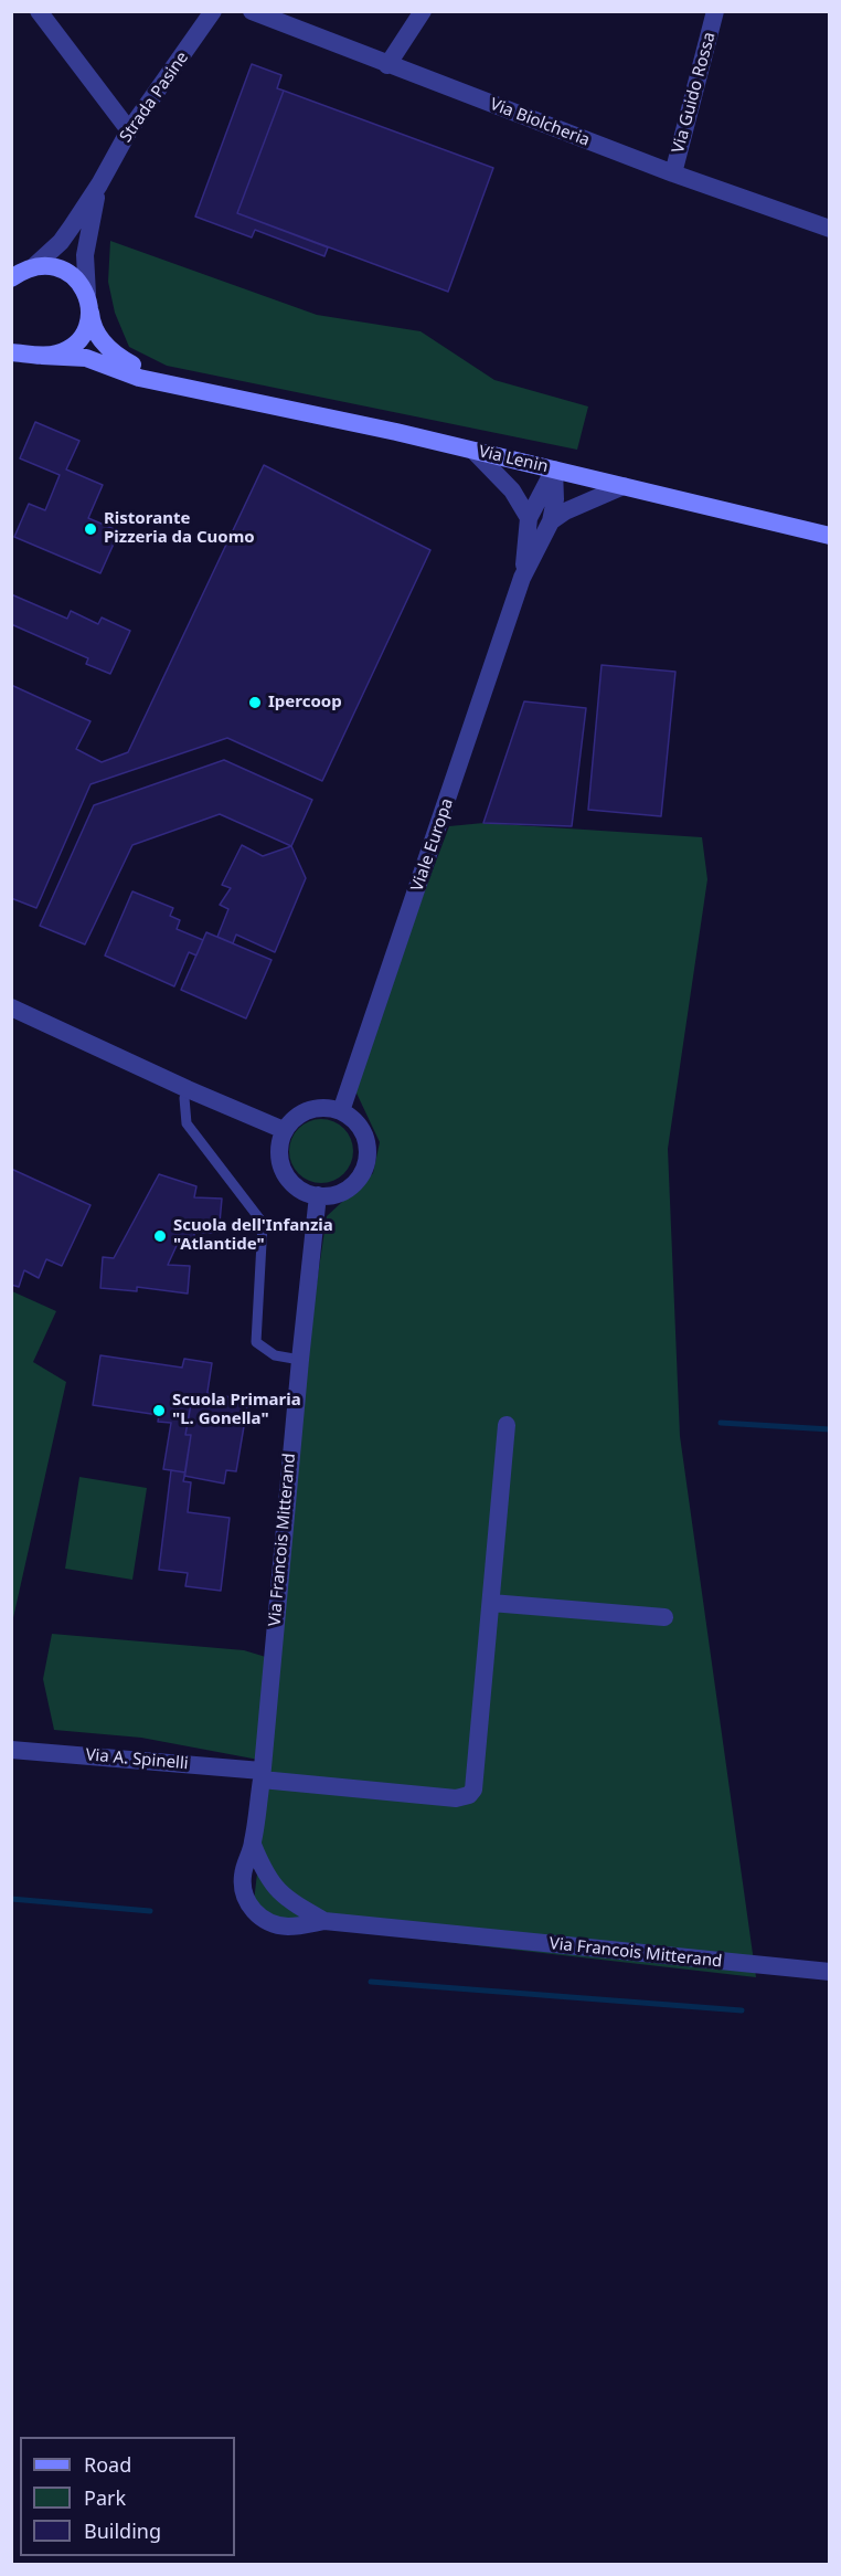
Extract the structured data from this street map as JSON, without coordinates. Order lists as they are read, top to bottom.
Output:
{
  "streets": {
    "main road": ["Via Lenin"],
    "street": [
      "Via Guido Rossa",
      "Strada Pasine",
      "Via Biolcheria",
      "Viale Europa",
      "Via Francois Mitterand",
      "Via A. Spinelli"
    ]
  },
  "crossings": [
    ["Via Guido Rossa", "Via Biolcheria"],
    ["Viale Europa", "Via Francois Mitterand"],
    ["Via Francois Mitterand", "Via A. Spinelli"]
  ],
  "places": [
    "Ristorante Pizzeria da Cuomo",
    "Ipercoop",
    "Scuola dell'Infanzia \"Atlantide\"",
    "Scuola Primaria \"L. Gonella\""
  ],
  "legend": ["Road", "Park", "Building"]
}
